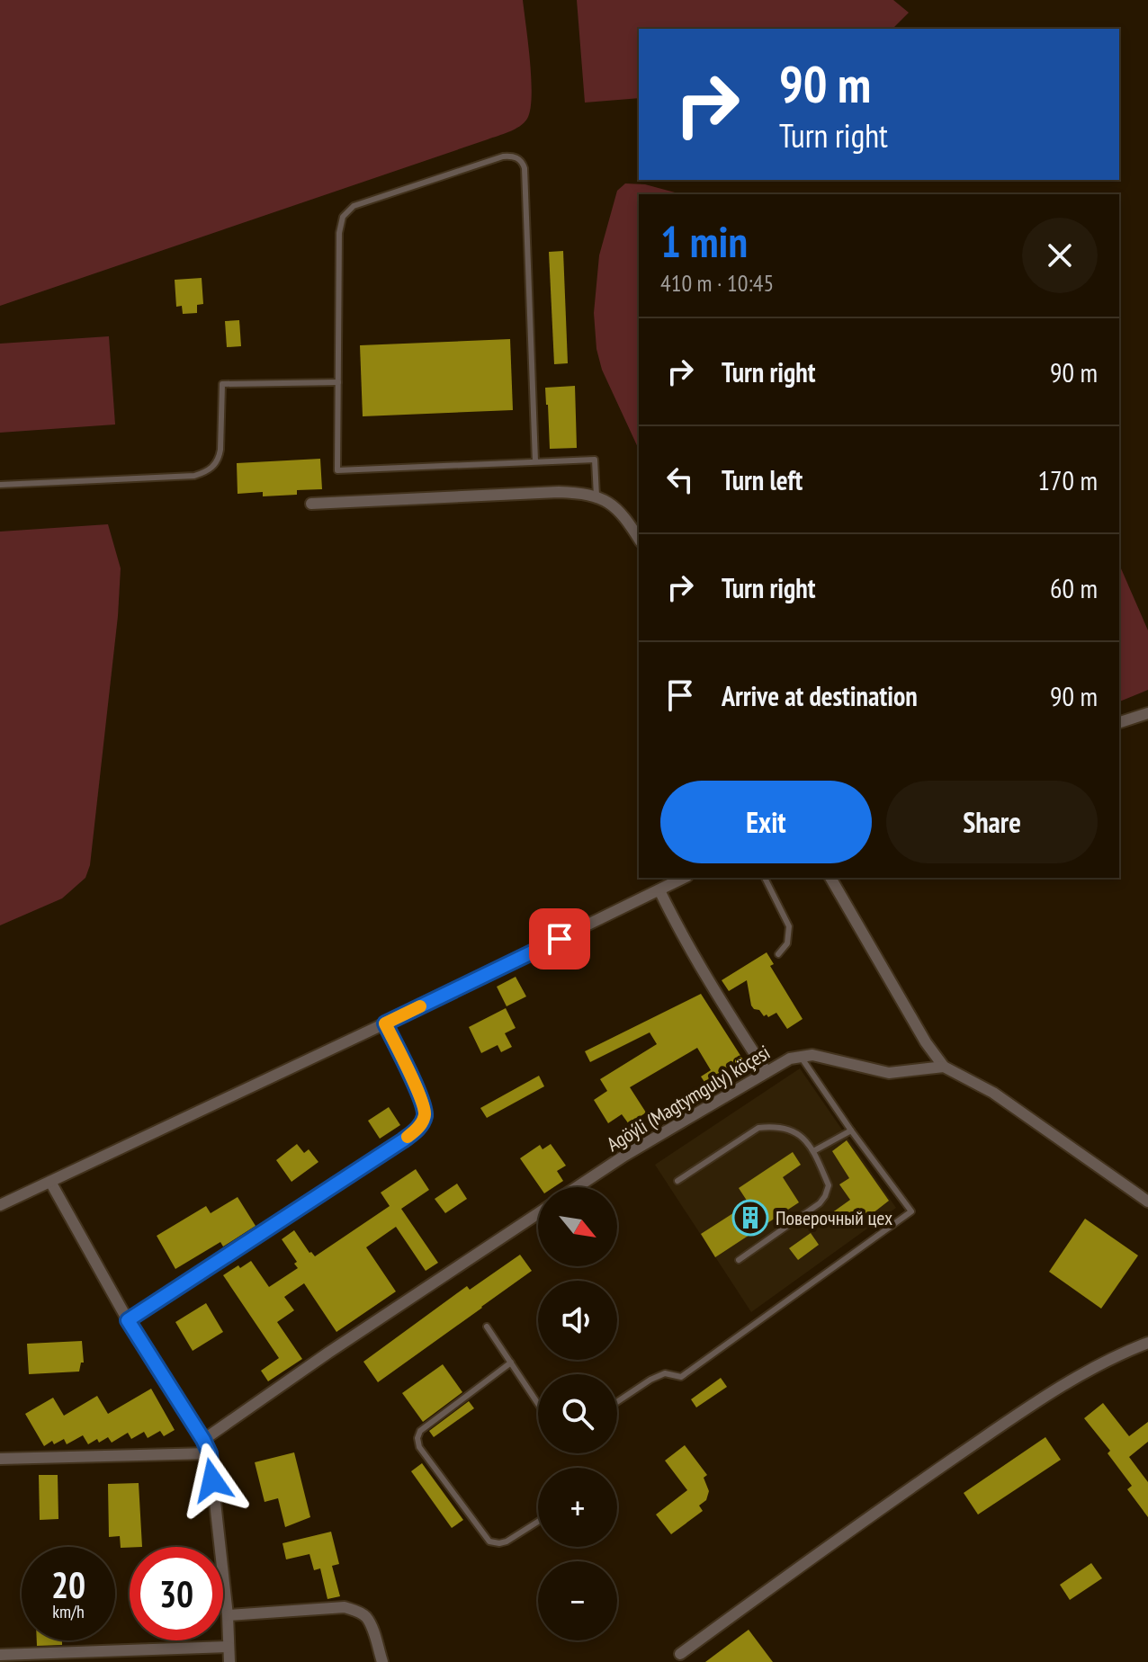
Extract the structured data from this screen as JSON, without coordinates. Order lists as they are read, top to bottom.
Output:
{
  "streets": {
    "street": ["Agöýli (Magtymguly) köçesi"]
  },
  "places": {
    "building": ["Поверочный цех"]
  },
  "north": "bottom right",
  "page": {
    "turn": ["90 m", "Turn right"],
    "heading": ["1 min", "410 m · 10:45"],
    "list": [
      {
        "name": "Turn right",
        "value": "90 m"
      },
      {
        "name": "Turn left",
        "value": "170 m"
      },
      {
        "name": "Turn right",
        "value": "60 m"
      },
      {
        "name": "Arrive at destination",
        "value": "90 m"
      }
    ],
    "buttons": ["Exit", "Share"],
    "map_buttons": ["+", "−"],
    "speed": "20 km/h",
    "limit": "30"
  }
}
